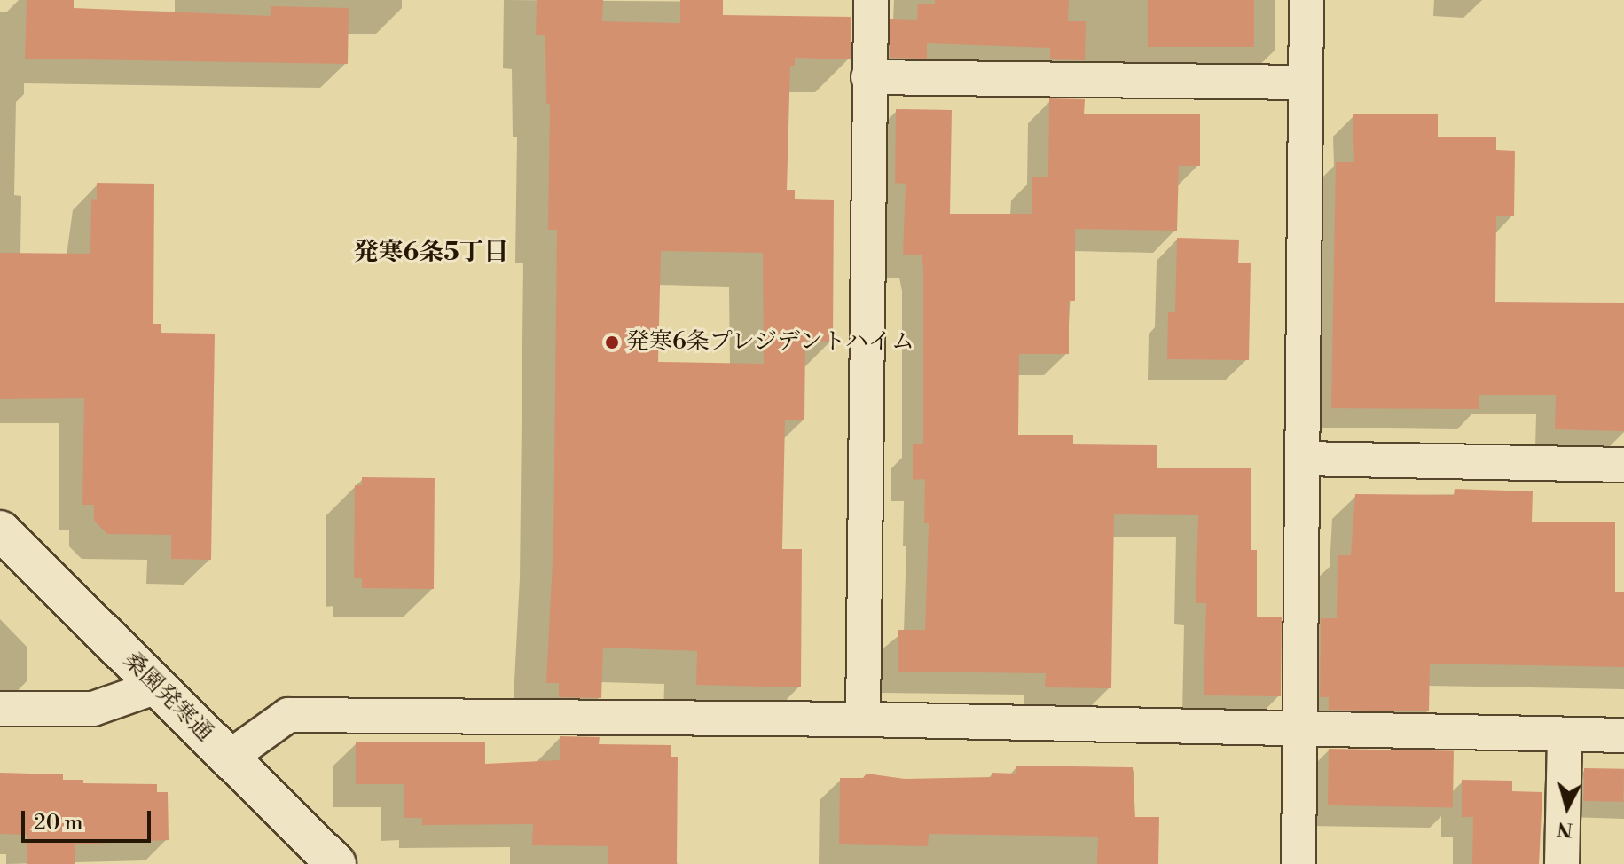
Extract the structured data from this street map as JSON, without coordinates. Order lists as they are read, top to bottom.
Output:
{
  "streets": {
    "street": ["桑園発寒通"]
  },
  "districts": ["発寒6条5丁目"],
  "places": ["発寒6条プレジデントハイム"],
  "scale_bar": "20 m",
  "north": "bottom"
}
